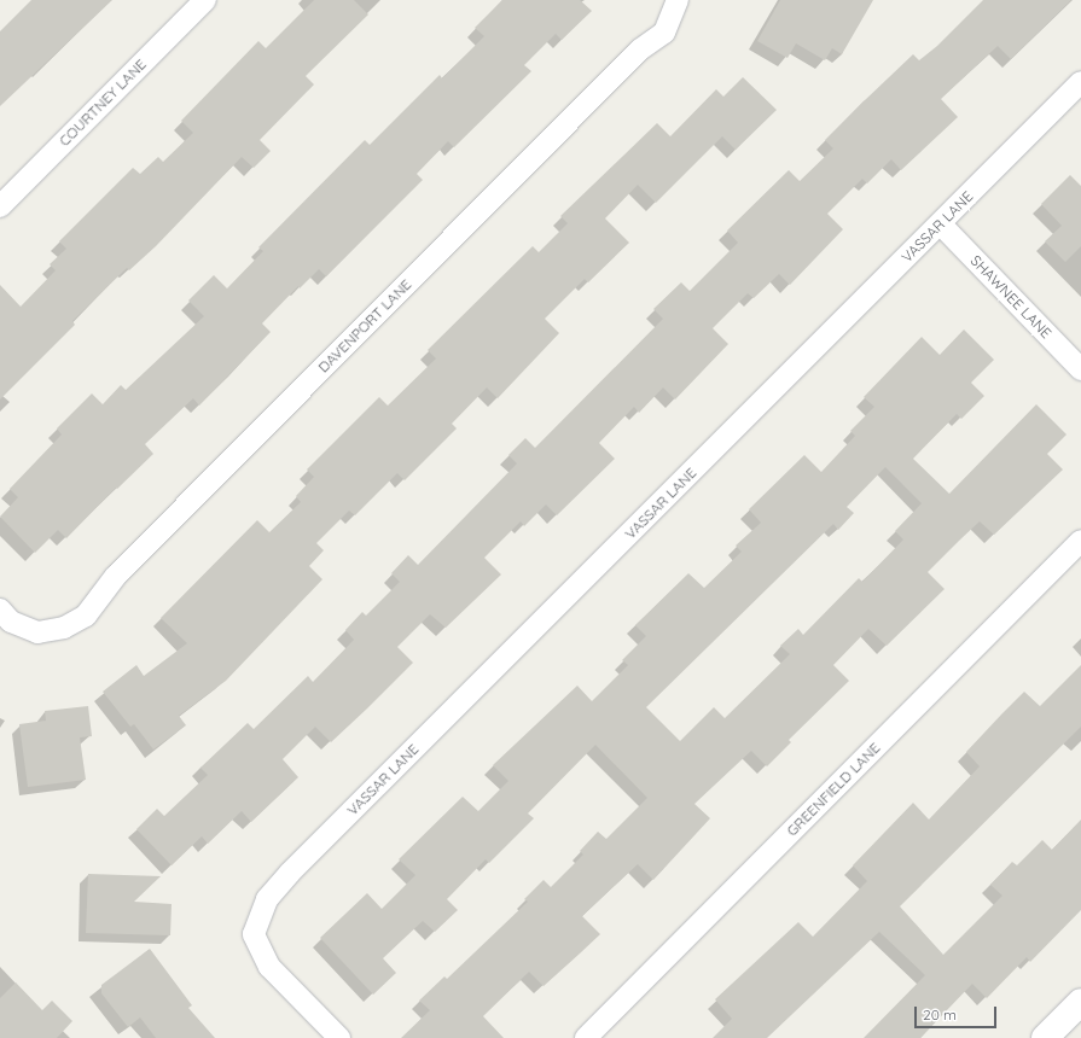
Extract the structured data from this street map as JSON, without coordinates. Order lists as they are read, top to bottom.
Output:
{
  "streets": {
    "street": [
      "COURTNEY LANE",
      "VASSAR LANE",
      "SHAWNEE LANE",
      "DAVENPORT LANE",
      "GREENFIELD LANE"
    ]
  },
  "crossings": [
    ["VASSAR LANE", "SHAWNEE LANE"]
  ],
  "scale_bar": "20 m"
}
